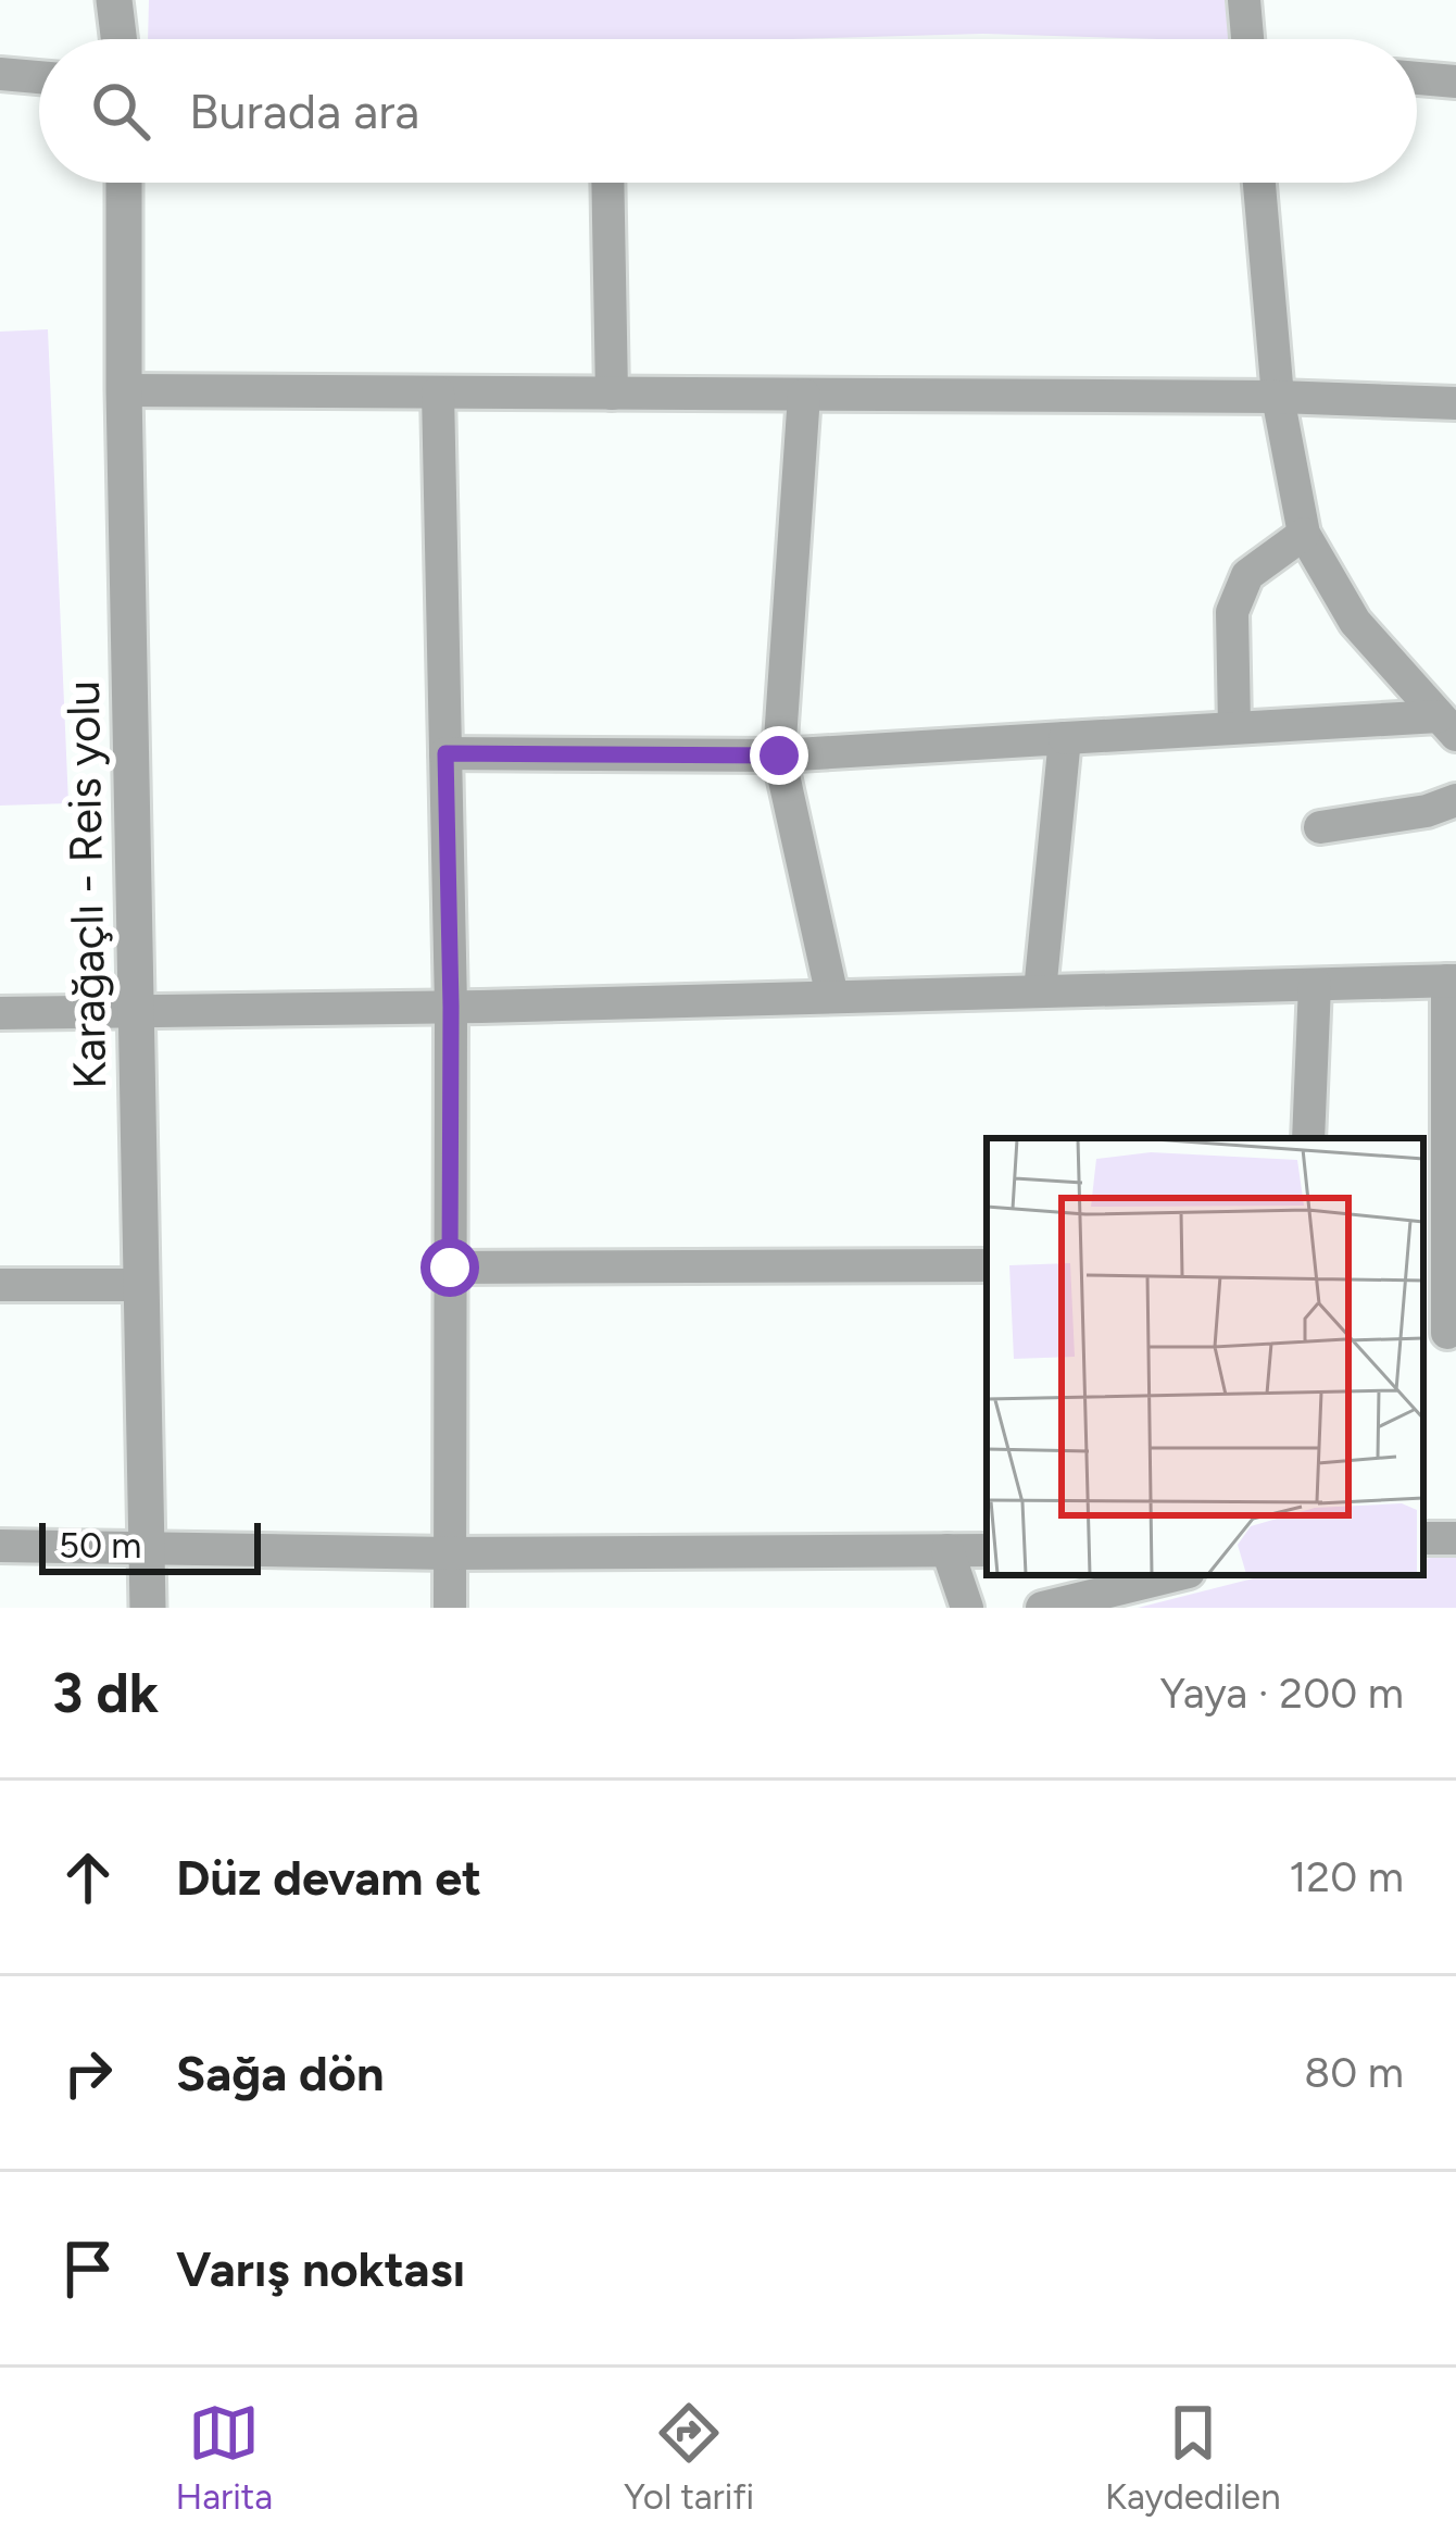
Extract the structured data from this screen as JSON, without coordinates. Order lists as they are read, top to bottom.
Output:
{
  "streets": {
    "street": ["Karağaçlı - Reis yolu"]
  },
  "scale_bar": "50 m",
  "page": {
    "search": "Burada ara",
    "scale": "50 m",
    "heading": ["3 dk", "Yaya · 200 m"],
    "list": [
      ["Düz devam et", "120 m"],
      ["Sağa dön", "80 m"],
      "Varış noktası"
    ],
    "nav": ["Harita", "Yol tarifi", "Kaydedilen"]
  }
}
